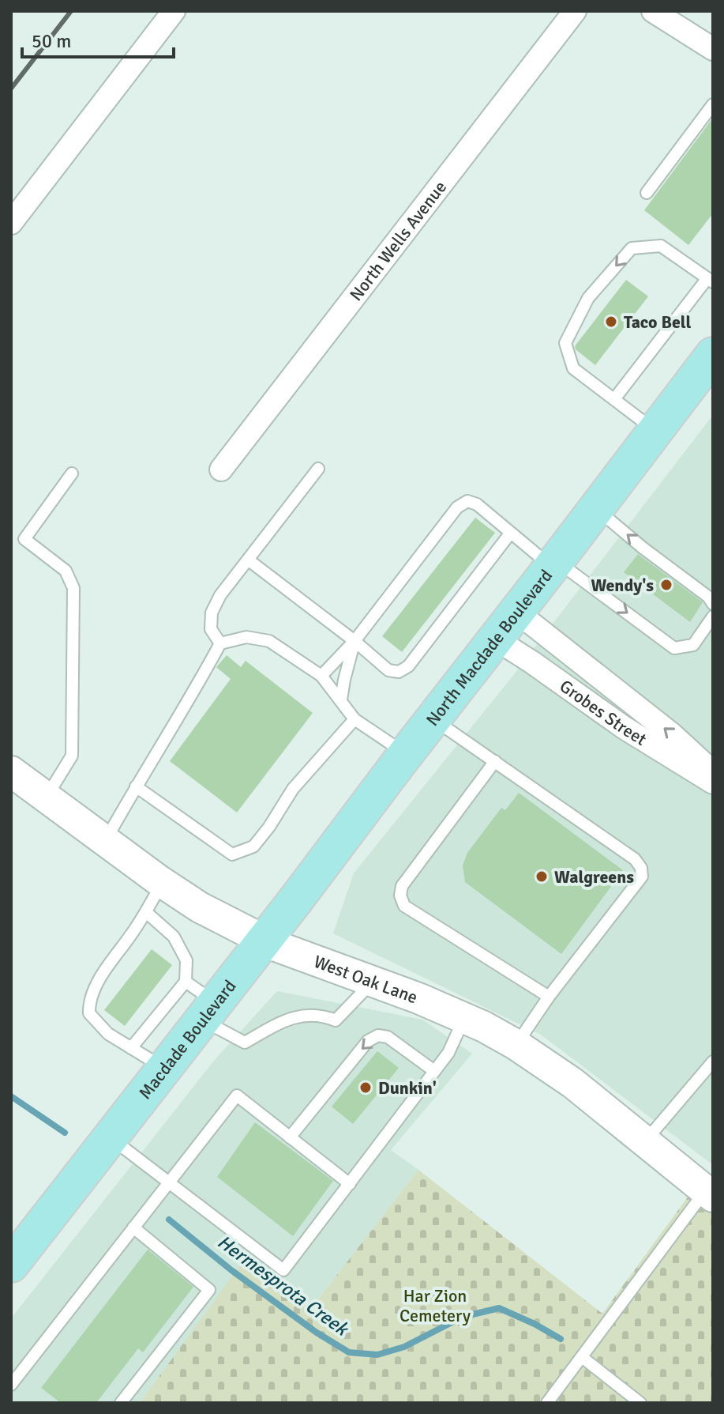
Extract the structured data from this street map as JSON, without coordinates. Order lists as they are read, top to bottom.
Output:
{
  "streets": {
    "main road": ["North Macdade Boulevard", "West Oak Lane", "Macdade Boulevard"],
    "street": ["North Wells Avenue", "Grobes Street"]
  },
  "crossings": [
    ["North Macdade Boulevard", "Grobes Street"],
    ["North Macdade Boulevard", "West Oak Lane"],
    ["North Macdade Boulevard", "Macdade Boulevard"],
    ["West Oak Lane", "Macdade Boulevard"]
  ],
  "water": ["Hermesprota Creek"],
  "parks": ["Har Zion Cemetery"],
  "places": [
    "Taco Bell",
    "Wendy's",
    "Walgreens",
    "Dunkin'"
  ],
  "scale_bar": "50 m"
}
